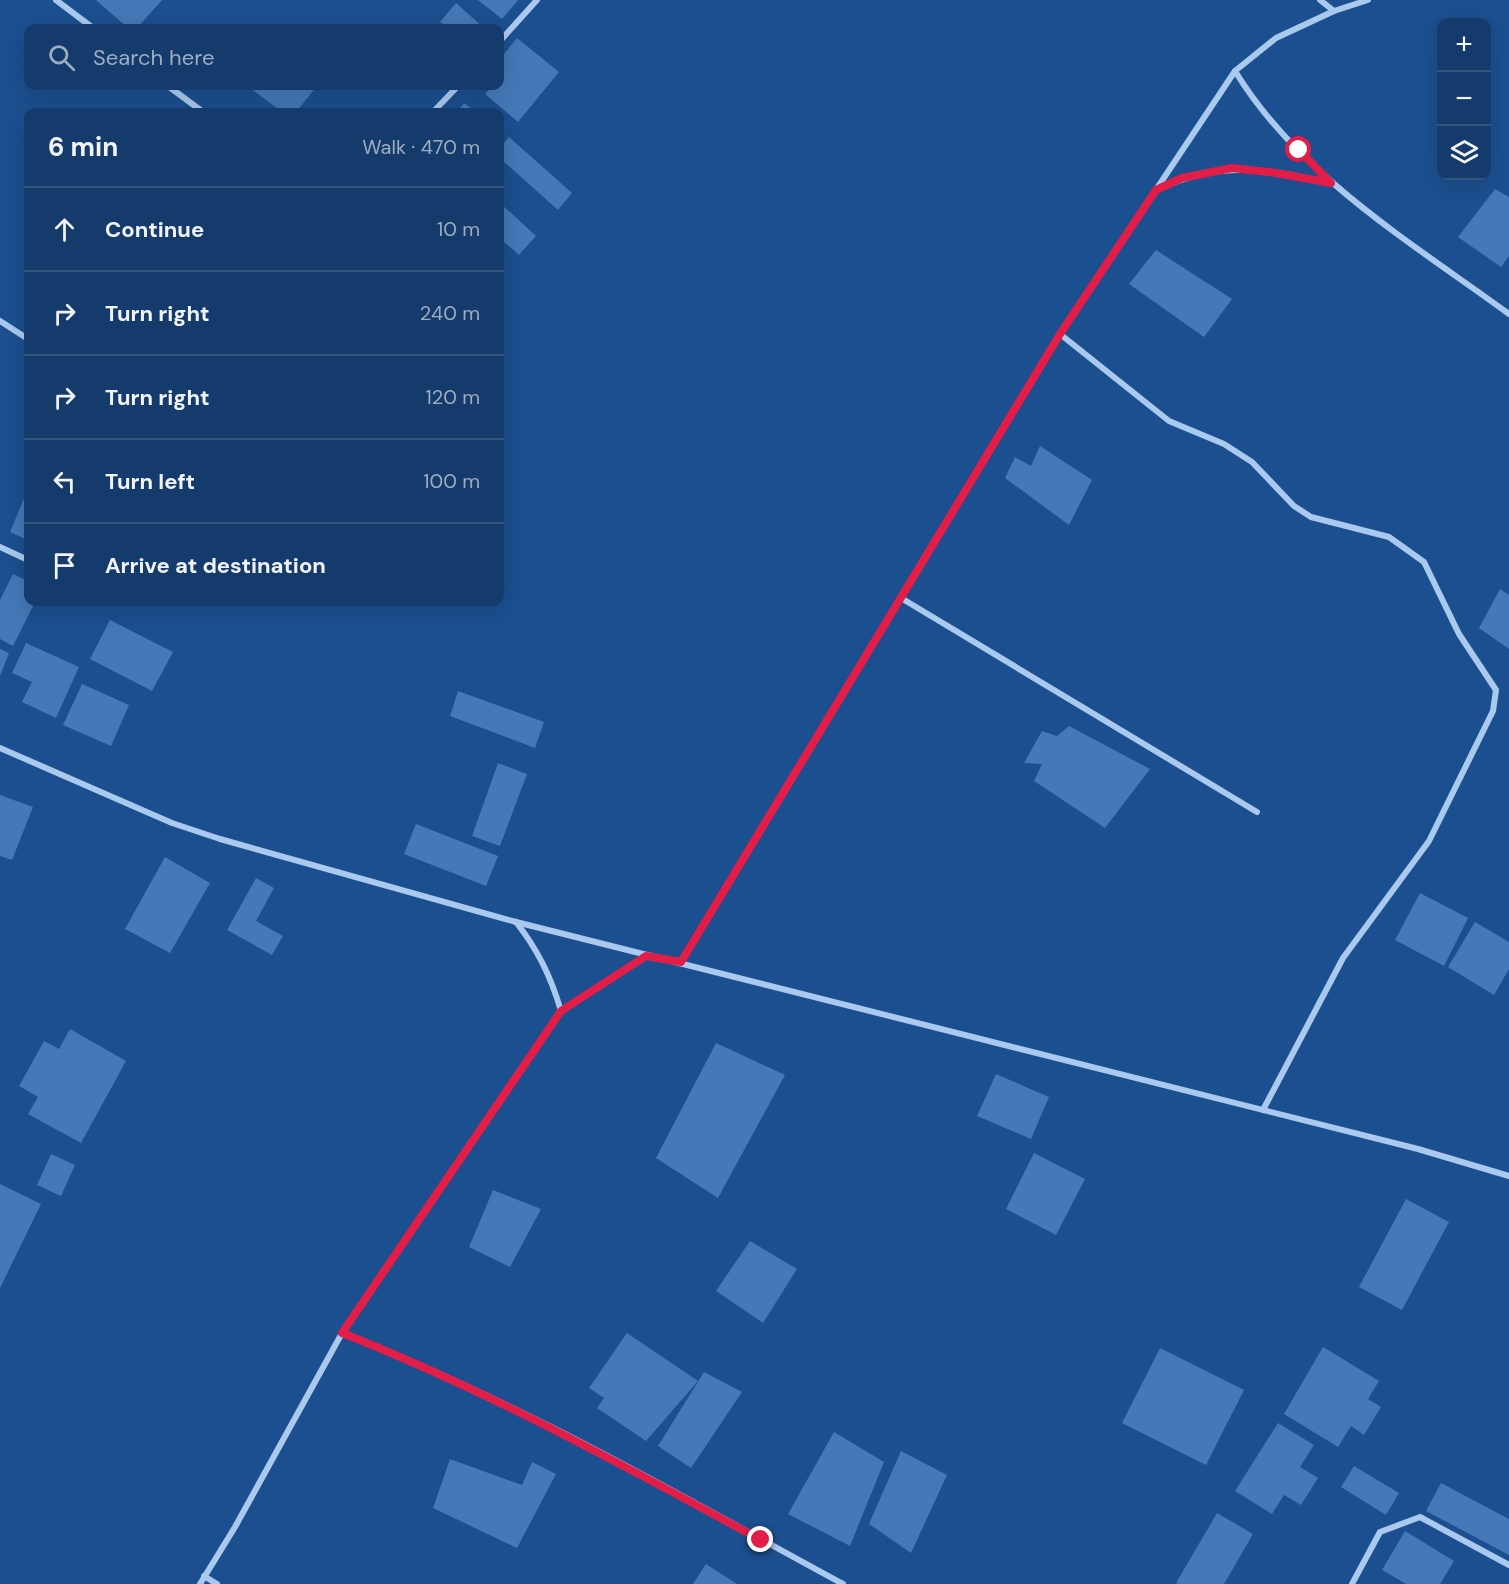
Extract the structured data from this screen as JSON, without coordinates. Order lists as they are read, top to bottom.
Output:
{
  "page": {
    "map_buttons": ["+", "−"],
    "search": "Search here",
    "heading": ["6 min", "Walk · 470 m"],
    "list": [
      ["Continue", "10 m"],
      ["Turn right", "240 m"],
      ["Turn right", "120 m"],
      ["Turn left", "100 m"],
      "Arrive at destination"
    ]
  }
}
